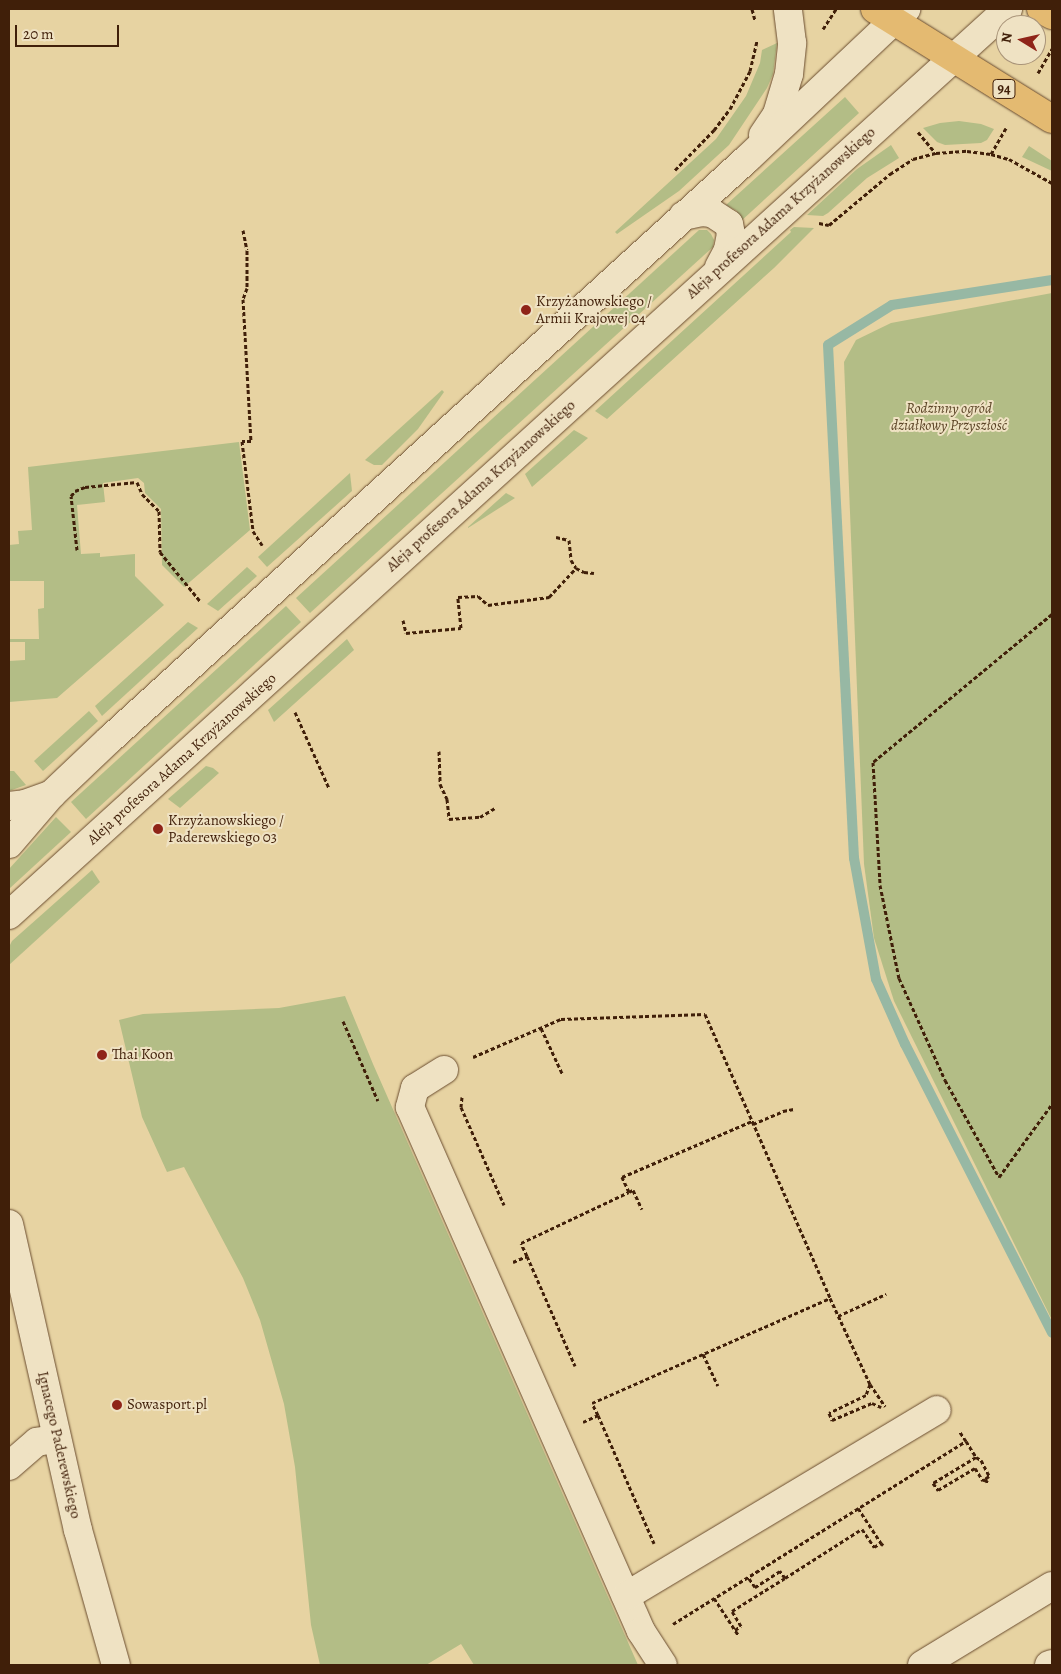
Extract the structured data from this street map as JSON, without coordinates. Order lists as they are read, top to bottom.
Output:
{
  "streets": {
    "main road": ["94"],
    "street": ["Aleja profesora Adama Krzyżanowskiego", "Ignacego Paderewskiego"]
  },
  "crossings": [
    ["94", "Aleja profesora Adama Krzyżanowskiego"]
  ],
  "parks": ["Rodzinny ogród działkowy Przyszłość"],
  "places": [
    "Krzyżanowskiego / Armii Krajowej 04",
    "Krzyżanowskiego / Paderewskiego 03",
    "Thai Koon",
    "Sowasport.pl"
  ],
  "scale_bar": "20 m",
  "north": "left"
}
